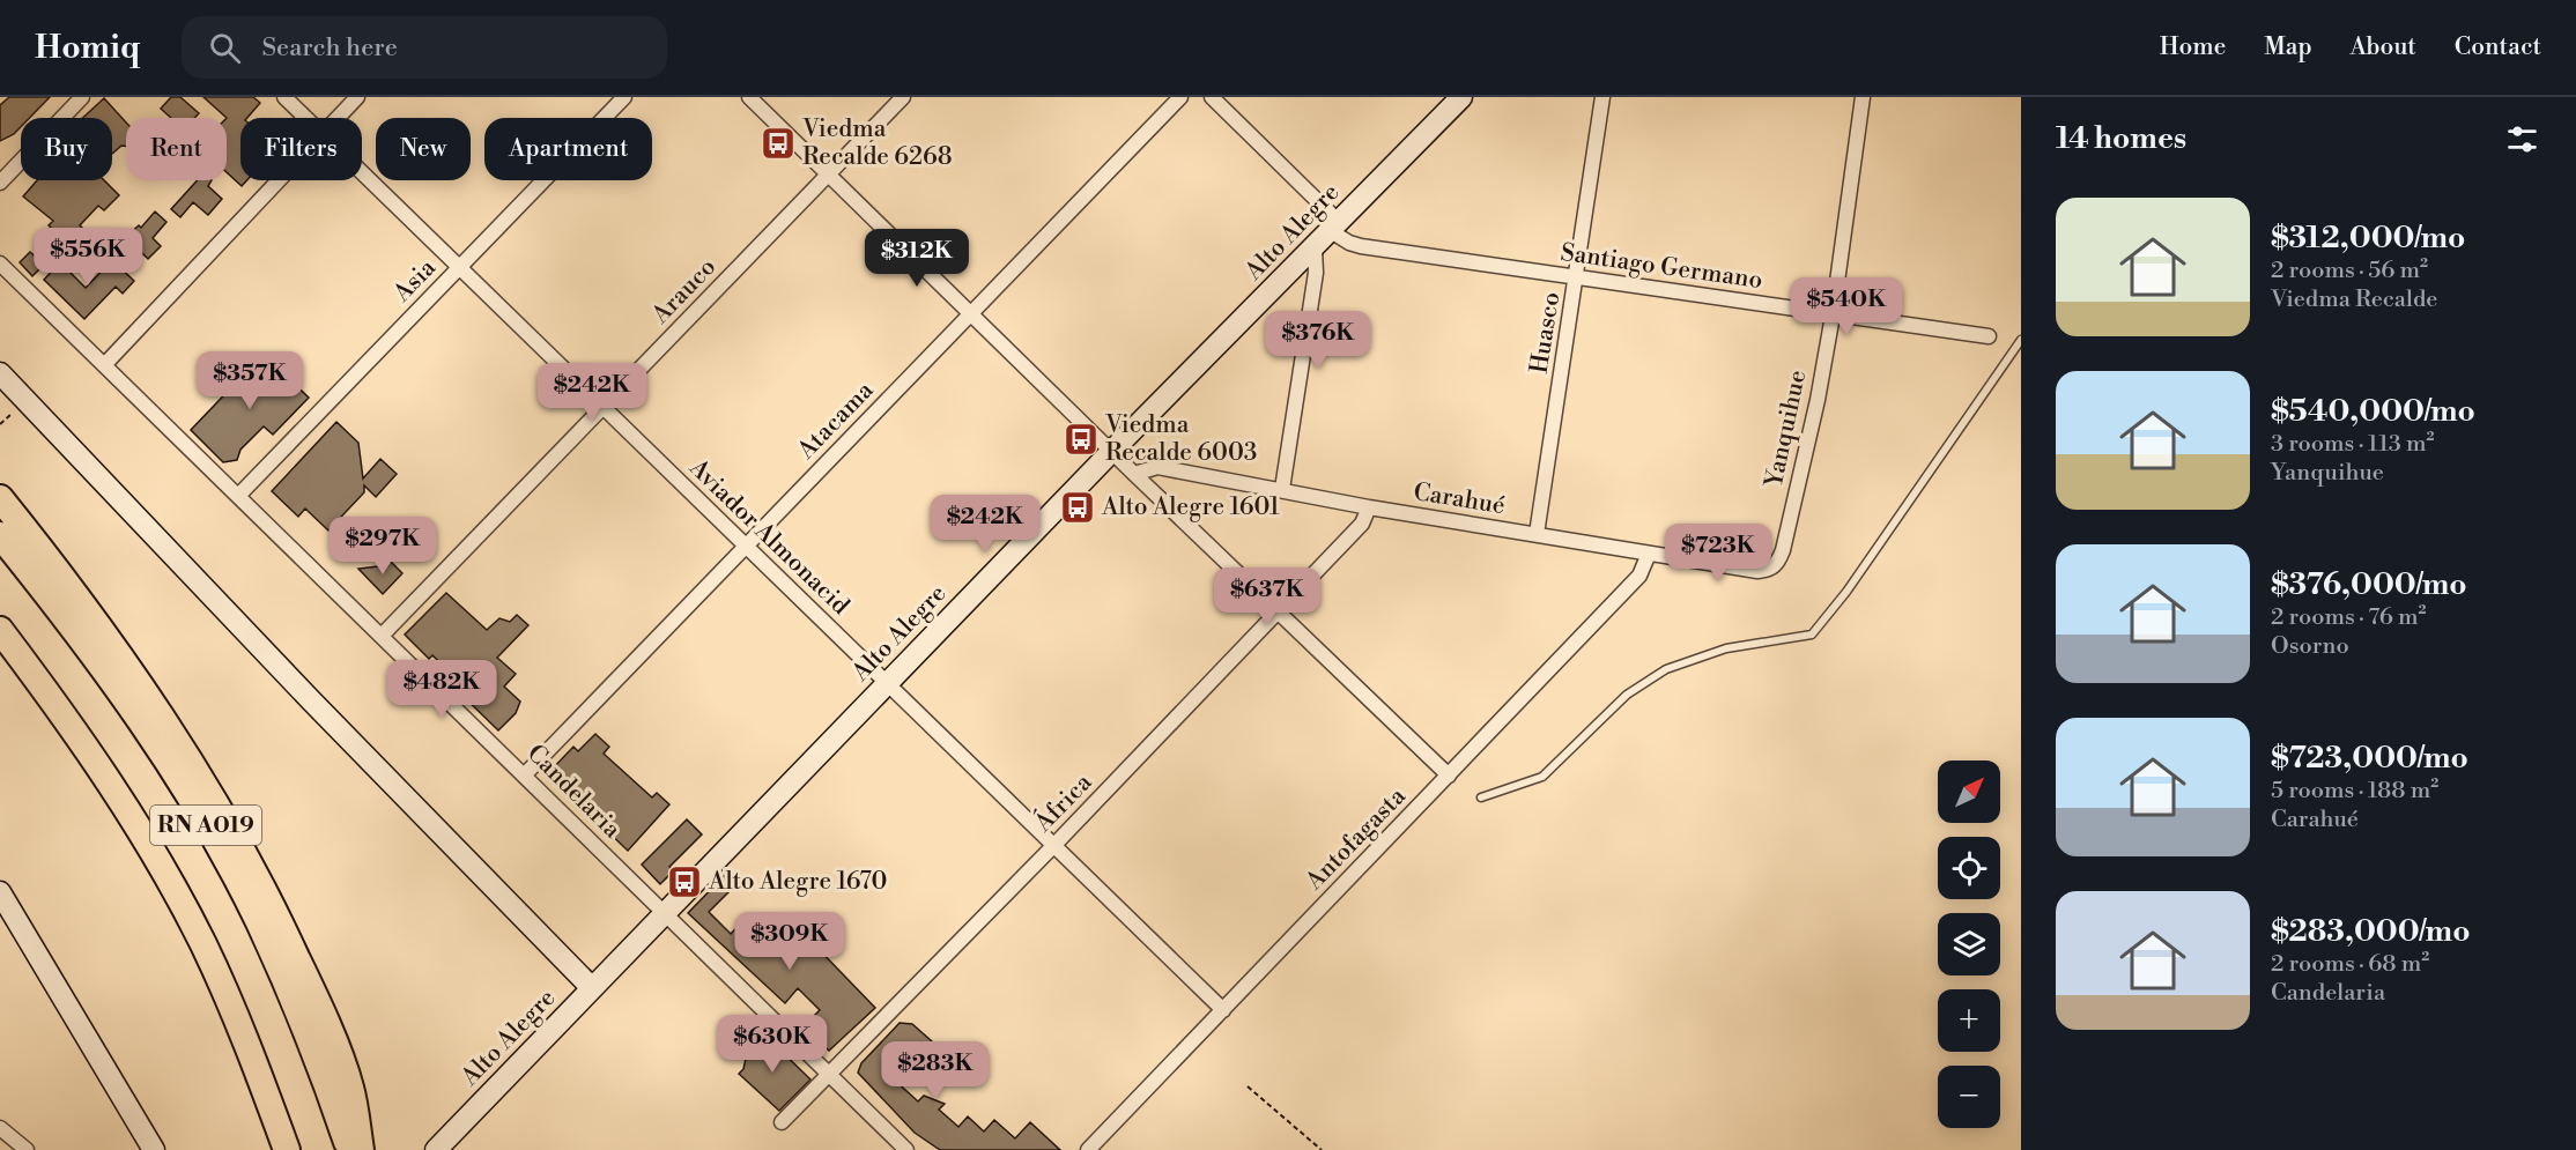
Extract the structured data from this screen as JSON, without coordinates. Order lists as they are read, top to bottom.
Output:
{
  "streets": {
    "highway": ["RN A019"],
    "main road": ["Alto Alegre"],
    "street": [
      "Santiago Germano",
      "Asia",
      "Arauco",
      "Huasco",
      "Atacama",
      "Yanquihue",
      "Carahué",
      "Aviador Almonacid",
      "Candelaria",
      "África",
      "Antofagasta"
    ]
  },
  "crossings": [
    ["Alto Alegre", "Santiago Germano"],
    ["Alto Alegre", "Aviador Almonacid"],
    ["Alto Alegre", "Candelaria"],
    ["Santiago Germano", "Huasco"],
    ["Santiago Germano", "Yanquihue"],
    ["Asia", "Aviador Almonacid"],
    ["Asia", "Candelaria"],
    ["Arauco", "Aviador Almonacid"],
    ["Arauco", "Candelaria"],
    ["Huasco", "Carahué"],
    ["Atacama", "Aviador Almonacid"],
    ["Atacama", "Candelaria"],
    ["Yanquihue", "Carahué"],
    ["Carahué", "África"],
    ["Carahué", "Antofagasta"],
    ["Aviador Almonacid", "África"],
    ["Aviador Almonacid", "Antofagasta"],
    ["Candelaria", "África"]
  ],
  "places": {
    "bus stop": [
      "Viedma Recalde 6268",
      "Viedma Recalde 6003",
      "Alto Alegre 1601",
      "Alto Alegre 1670"
    ]
  },
  "north": "top right",
  "page": {
    "header": "Homiq",
    "search": "Search here",
    "nav": [
      "Home",
      "Map",
      "About",
      "Contact"
    ],
    "heading": "14 homes",
    "chip": [
      "Buy",
      "Rent",
      "Filters",
      "New",
      "Apartment"
    ],
    "list": [
      {
        "name": "$312,000/mo",
        "note": "2 rooms · 56 m² · Viedma Recalde"
      },
      {
        "name": "$540,000/mo",
        "note": "3 rooms · 113 m² · Yanquihue"
      },
      {
        "name": "$376,000/mo",
        "note": "2 rooms · 76 m² · Osorno"
      },
      {
        "name": "$723,000/mo",
        "note": "5 rooms · 188 m² · Carahué"
      },
      {
        "name": "$283,000/mo",
        "note": "2 rooms · 68 m² · Candelaria"
      }
    ],
    "price": [
      "$556K",
      "$312K",
      "$540K",
      "$376K",
      "$357K",
      "$242K",
      "$242K",
      "$297K",
      "$723K",
      "$637K",
      "$482K",
      "$309K",
      "$630K",
      "$283K"
    ],
    "map_buttons": ["+", "−"]
  }
}
